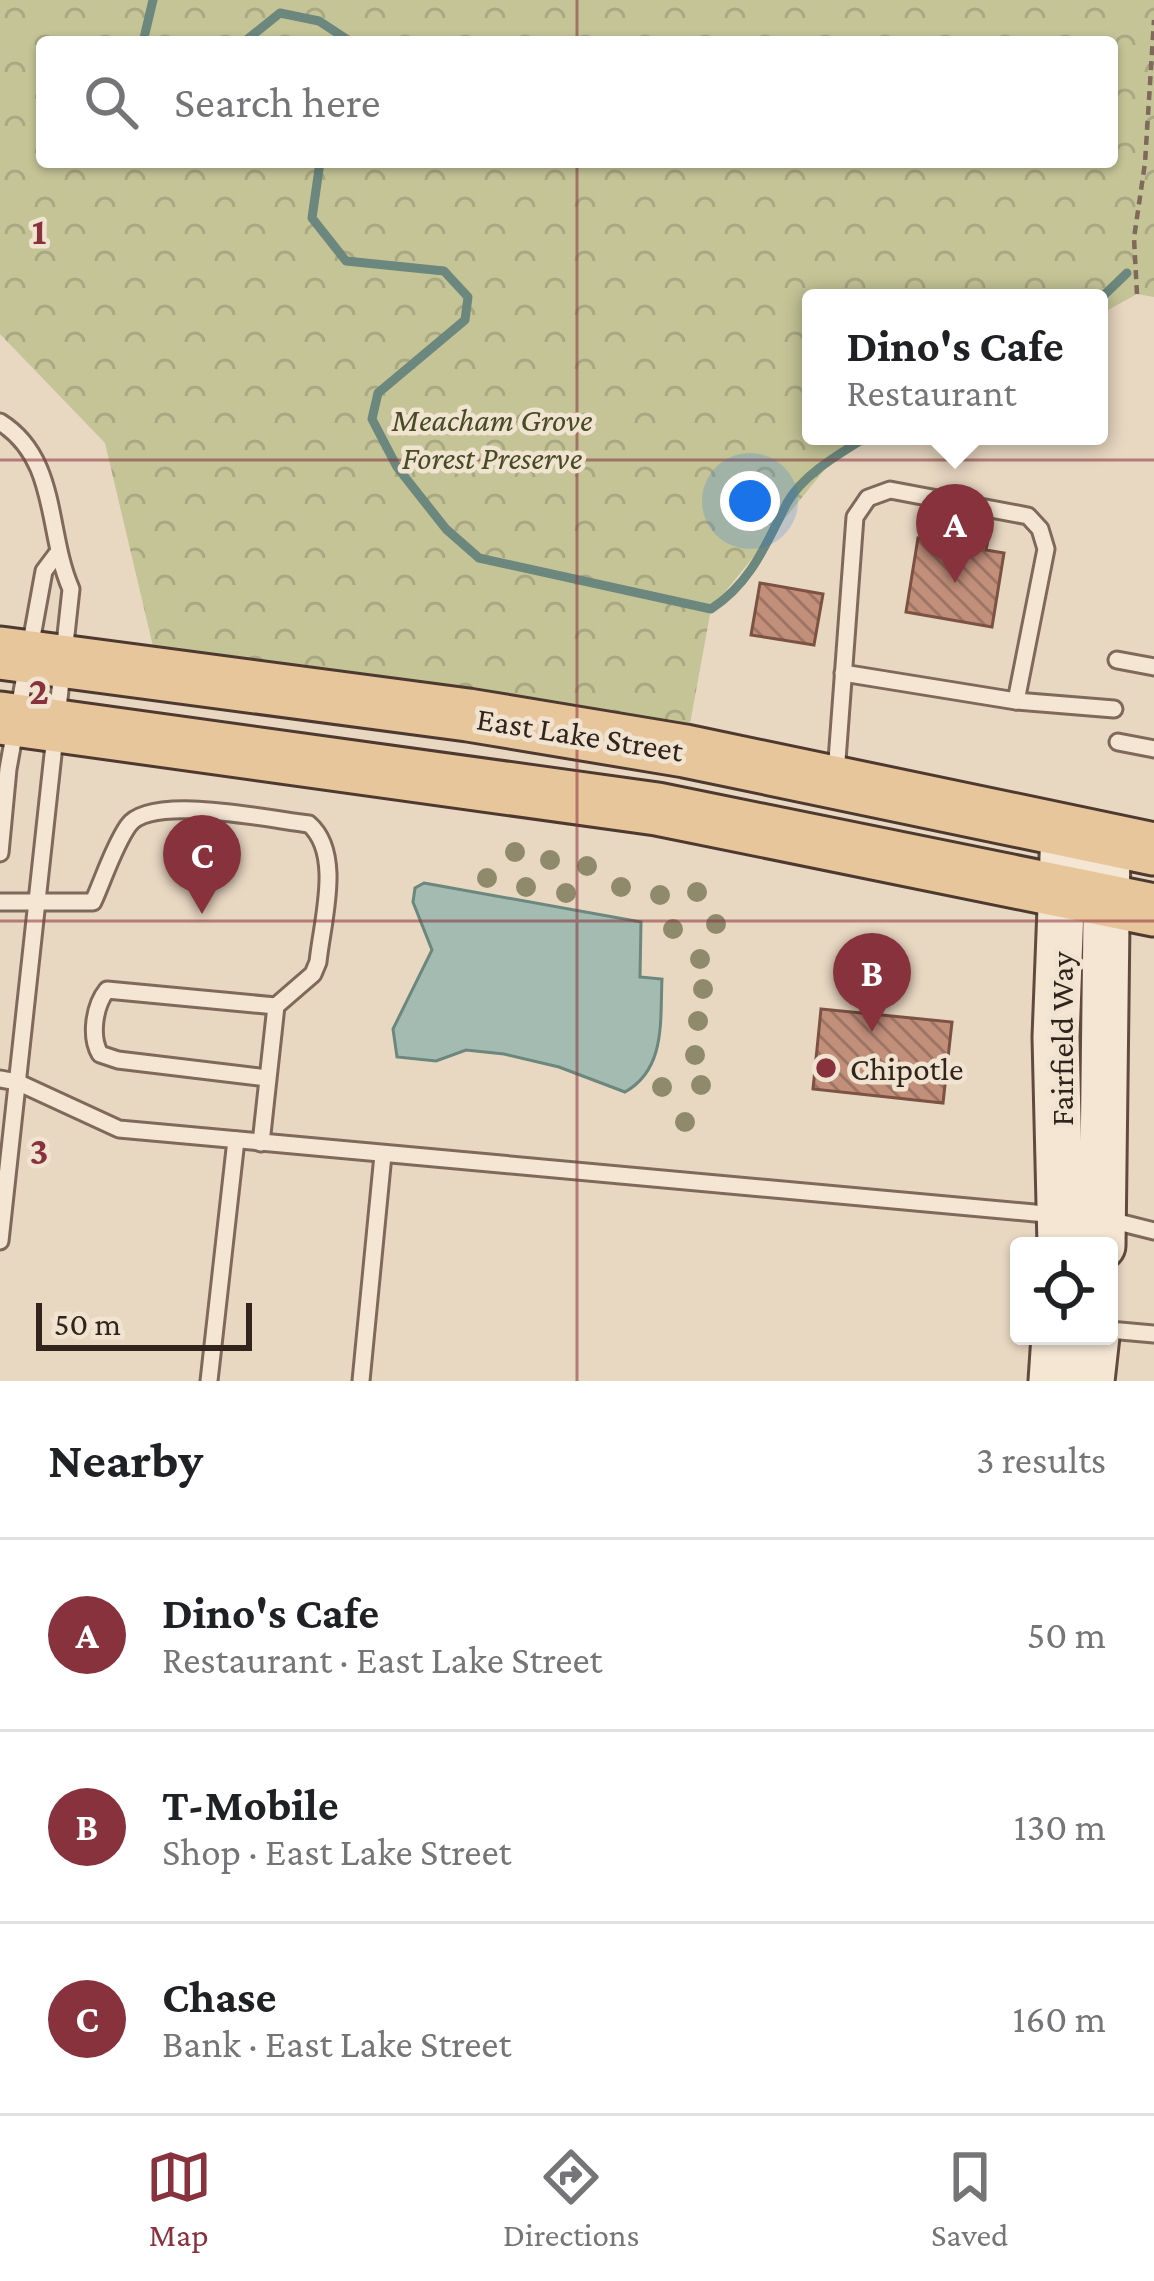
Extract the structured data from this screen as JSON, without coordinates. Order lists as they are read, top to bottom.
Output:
{
  "streets": {
    "main road": ["East Lake Street"],
    "street": ["Fairfield Way"]
  },
  "crossings": [
    ["East Lake Street", "Fairfield Way"]
  ],
  "parks": ["Meacham Grove Forest Preserve"],
  "places": ["Chipotle"],
  "scale_bar": "50 m",
  "page": {
    "search": "Search here",
    "popup": ["Dino's Cafe", "Restaurant"],
    "pins": ["A", "C", "B"],
    "scale": "50 m",
    "heading": ["Nearby", "3 results"],
    "list": [
      {
        "mark": "A",
        "name": "Dino's Cafe",
        "note": "Restaurant · East Lake Street",
        "value": "50 m"
      },
      {
        "mark": "B",
        "name": "T-Mobile",
        "note": "Shop · East Lake Street",
        "value": "130 m"
      },
      {
        "mark": "C",
        "name": "Chase",
        "note": "Bank · East Lake Street",
        "value": "160 m"
      }
    ],
    "nav": ["Map", "Directions", "Saved"]
  },
  "grid": {
    "rows": ["1", "2", "3"]
  }
}
